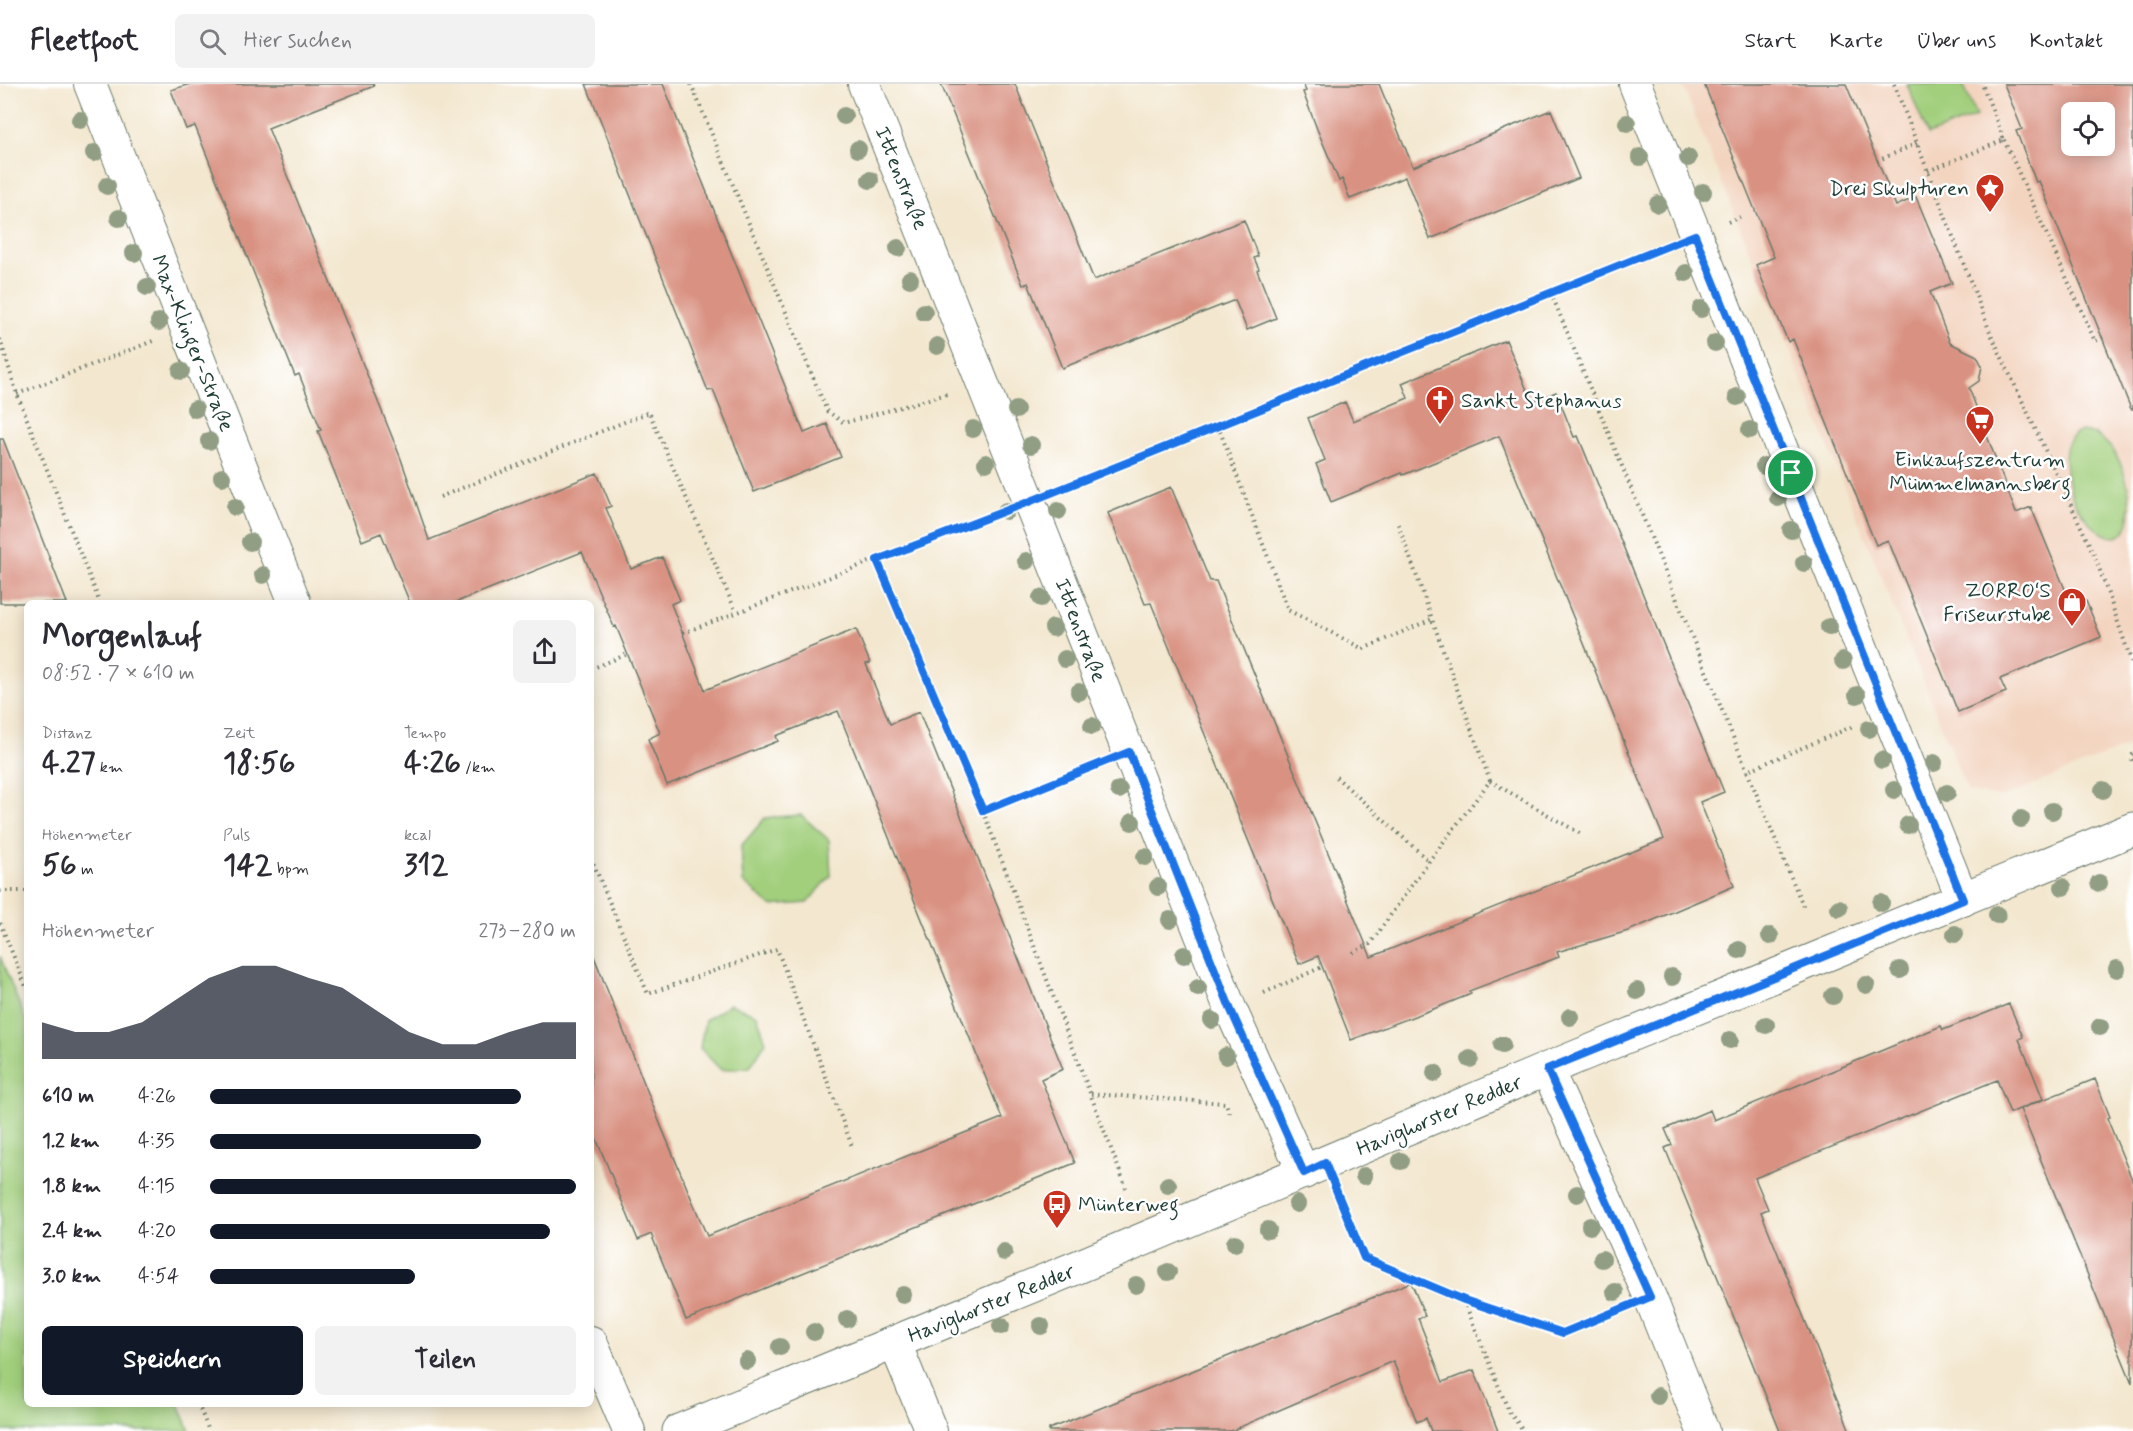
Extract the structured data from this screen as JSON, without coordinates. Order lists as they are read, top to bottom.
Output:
{
  "streets": {
    "street": ["Ittenstraße", "Max-Klinger-Straße", "Havighorster Redder"]
  },
  "crossings": [
    ["Ittenstraße", "Havighorster Redder"]
  ],
  "places": {
    "place": ["Drei Skulpturen"],
    "church": ["Sankt Stephanus"],
    "supermarket": ["Einkaufszentrum Mümmelmannsberg"],
    "shop": ["ZORRO‘S Friseurstube"],
    "bus stop": ["Münterweg"]
  },
  "page": {
    "header": "Fleetfoot",
    "search": "Hier suchen",
    "nav": [
      "Start",
      "Karte",
      "Über uns",
      "Kontakt"
    ],
    "heading": ["Morgenlauf", "08:52 · 7 × 610 m"],
    "stats": [
      ["Distanz", "4.27 km"],
      ["Zeit", "18:56"],
      ["Tempo", "4:26 /km"],
      ["Höhenmeter", "56 m"],
      ["Puls", "142 bpm"],
      ["kcal", "312"]
    ],
    "chart": ["Höhenmeter", "273–280 m"],
    "list": [
      {
        "name": "610 m",
        "note": "4:26"
      },
      {
        "name": "1.2 km",
        "note": "4:35"
      },
      {
        "name": "1.8 km",
        "note": "4:15"
      },
      {
        "name": "2.4 km",
        "note": "4:20"
      },
      {
        "name": "3.0 km",
        "note": "4:54"
      }
    ],
    "buttons": ["Speichern", "Teilen"]
  }
}
